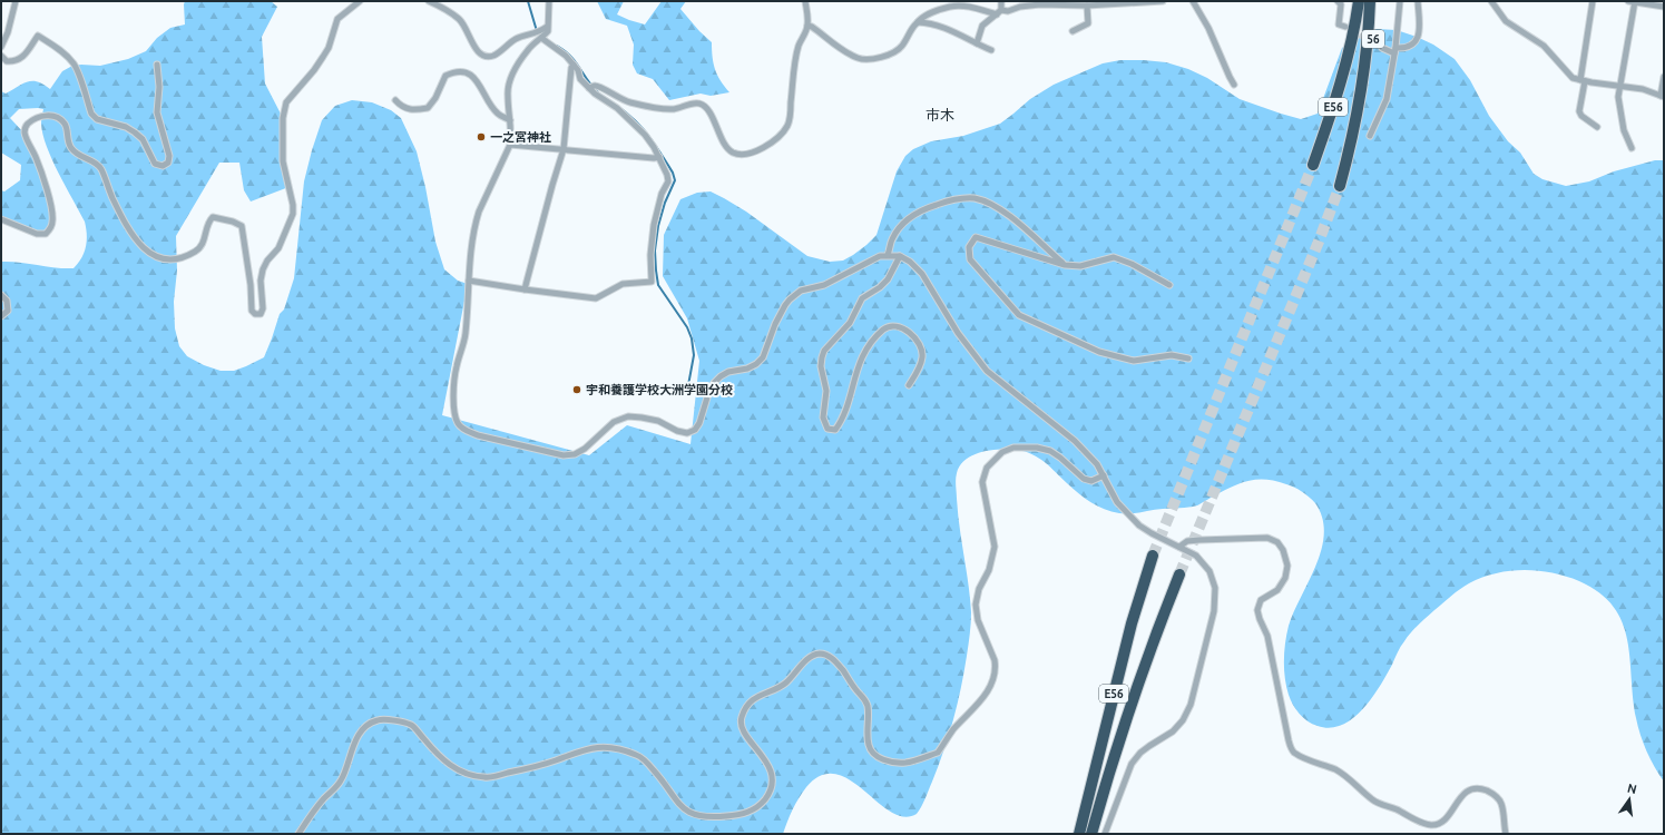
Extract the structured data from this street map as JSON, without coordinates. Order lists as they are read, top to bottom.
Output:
{
  "streets": {
    "highway": ["56", "E56"]
  },
  "crossings": [
    ["56", "E56"]
  ],
  "districts": ["市木"],
  "places": ["一之宮神社", "宇和養護学校大洲学園分校"],
  "north": "top"
}
